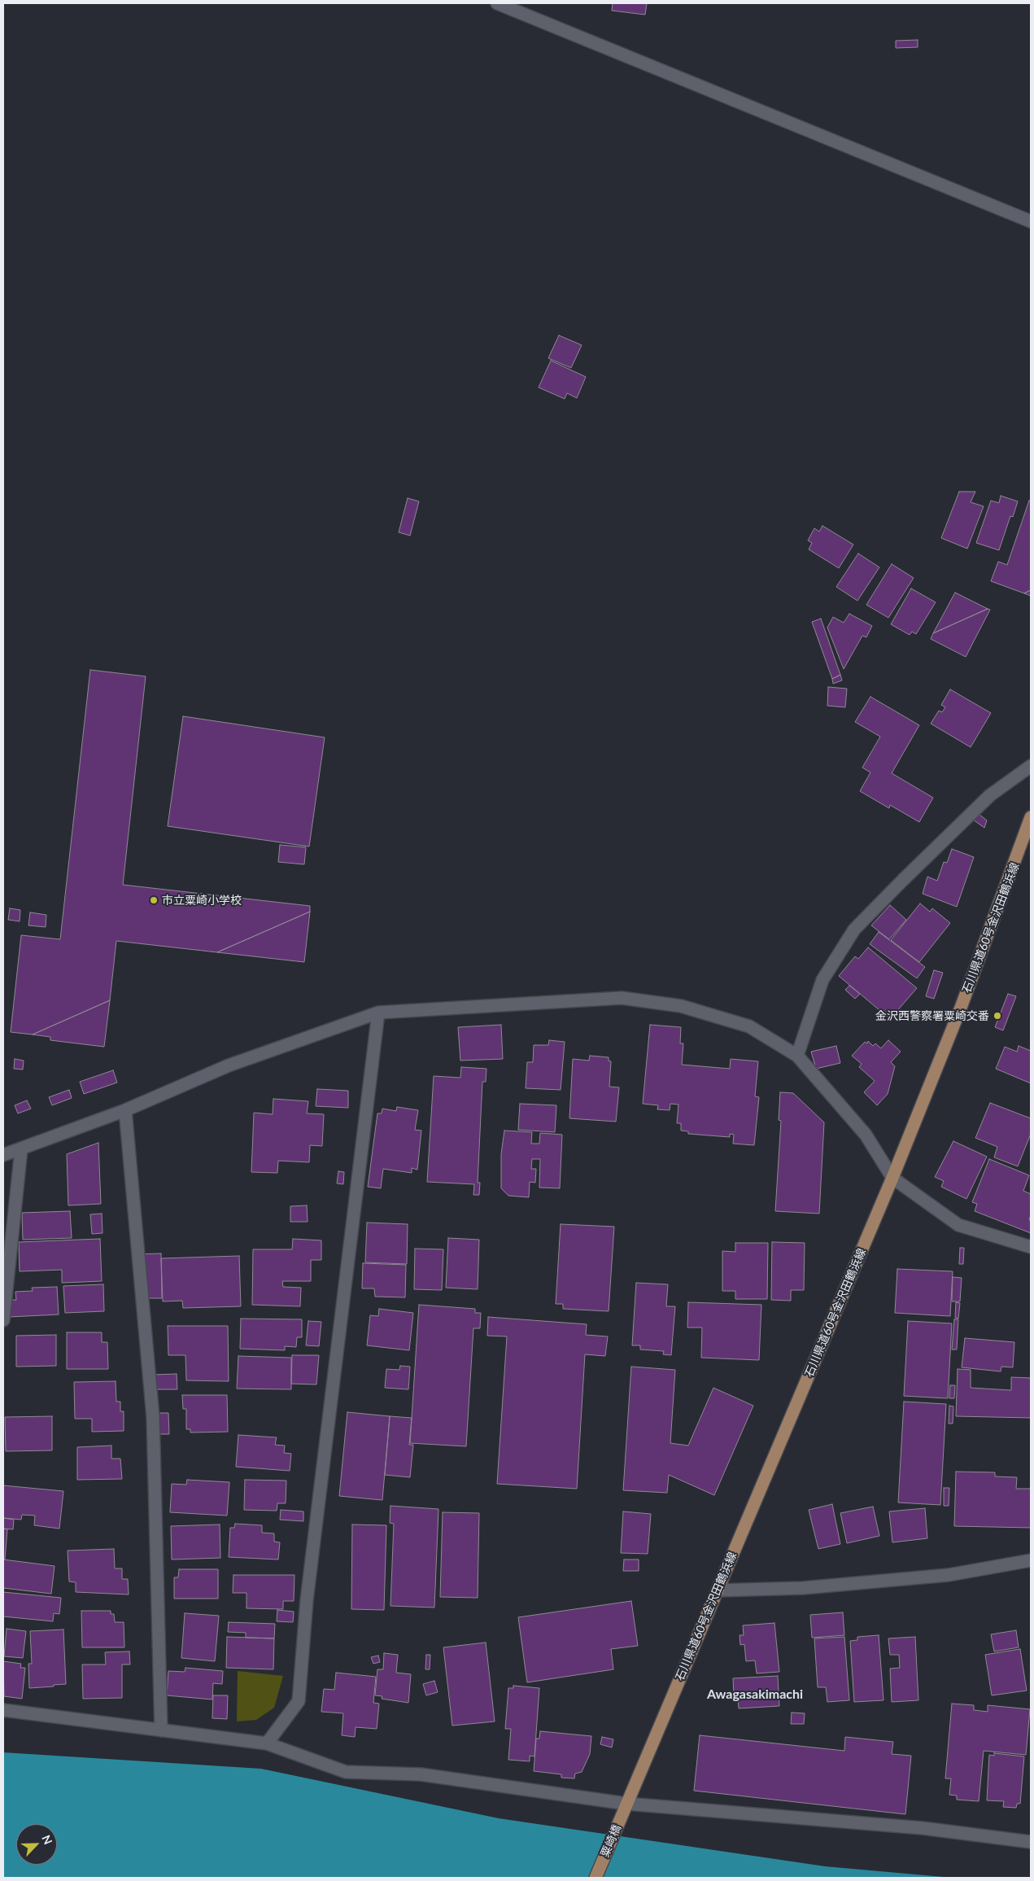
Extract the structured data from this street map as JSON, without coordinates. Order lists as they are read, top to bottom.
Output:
{
  "streets": {
    "main road": ["石川県道60号金沢田鶴浜線", "粟崎橋"]
  },
  "crossings": [
    ["石川県道60号金沢田鶴浜線", "粟崎橋"]
  ],
  "districts": ["Awagasakimachi"],
  "places": ["市立粟崎小学校", "金沢西警察署粟崎交番"],
  "north": "top right"
}
